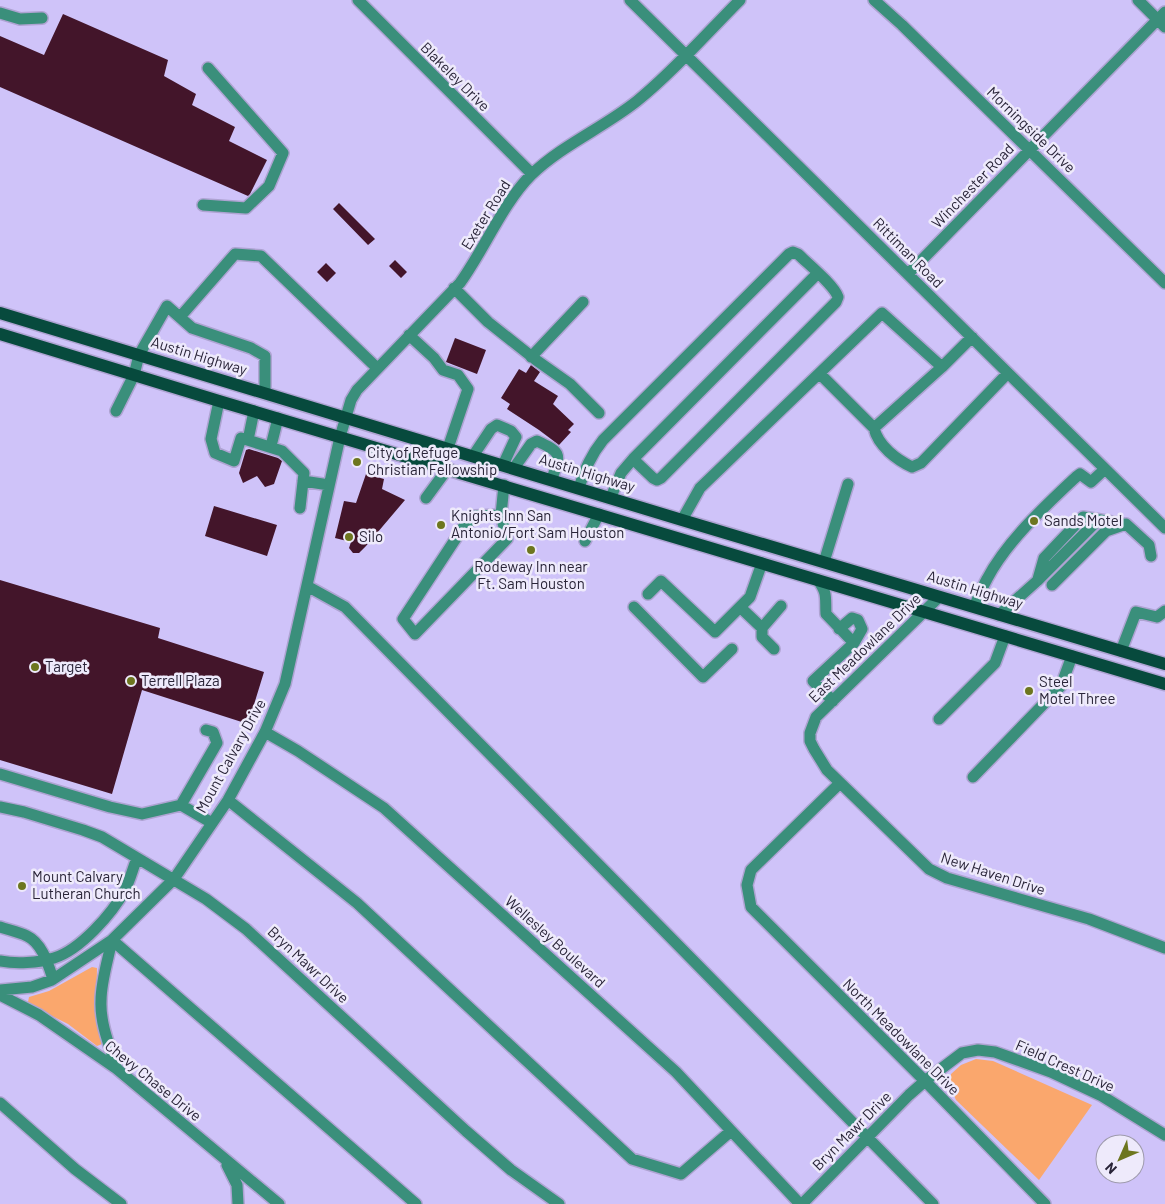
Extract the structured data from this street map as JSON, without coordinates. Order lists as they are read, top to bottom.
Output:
{
  "streets": {
    "main road": ["Austin Highway"],
    "street": [
      "Blakeley Drive",
      "Morningside Drive",
      "Winchester Road",
      "Exeter Road",
      "Rittiman Road",
      "East Meadowlane Drive",
      "Mount Calvary Drive",
      "New Haven Drive",
      "Wellesley Boulevard",
      "Bryn Mawr Drive",
      "North Meadowlane Drive",
      "Field Crest Drive",
      "Chevy Chase Drive"
    ]
  },
  "crossings": [
    ["Blakeley Drive", "Exeter Road"],
    ["Morningside Drive", "Winchester Road"],
    ["Winchester Road", "Rittiman Road"],
    ["Exeter Road", "Rittiman Road"],
    ["Exeter Road", "Austin Highway"],
    ["Exeter Road", "Mount Calvary Drive"],
    ["Austin Highway", "East Meadowlane Drive"],
    ["East Meadowlane Drive", "New Haven Drive"],
    ["East Meadowlane Drive", "North Meadowlane Drive"],
    ["Mount Calvary Drive", "Wellesley Boulevard"],
    ["Mount Calvary Drive", "Bryn Mawr Drive"],
    ["New Haven Drive", "North Meadowlane Drive"],
    ["Wellesley Boulevard", "Bryn Mawr Drive"],
    ["Bryn Mawr Drive", "North Meadowlane Drive"],
    ["Bryn Mawr Drive", "Field Crest Drive"],
    ["North Meadowlane Drive", "Field Crest Drive"]
  ],
  "places": [
    "City of Refuge Christian Fellowship",
    "Sands Motel",
    "Knights Inn San Antonio/Fort Sam Houston",
    "Silo",
    "Rodeway Inn near Ft. Sam Houston",
    "Target",
    "Terrell Plaza",
    "Steel Motel Three",
    "Mount Calvary Lutheran Church"
  ],
  "north": "bottom left"
}
